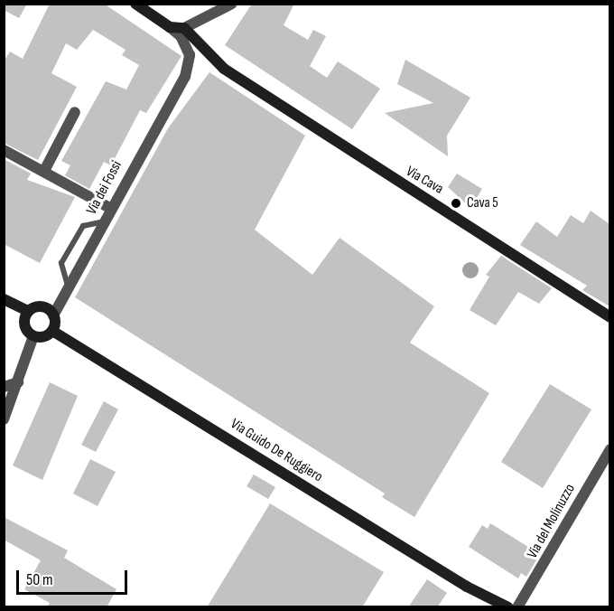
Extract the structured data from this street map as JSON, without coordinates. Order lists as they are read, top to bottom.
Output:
{
  "streets": {
    "street": [
      "Via Cava",
      "Via dei Fossi",
      "Via Guido De Ruggiero",
      "Via del Molinuzzo"
    ]
  },
  "crossings": [
    ["Via dei Fossi", "Via Guido De Ruggiero"]
  ],
  "places": ["Cava 5"],
  "scale_bar": "50 m"
}
